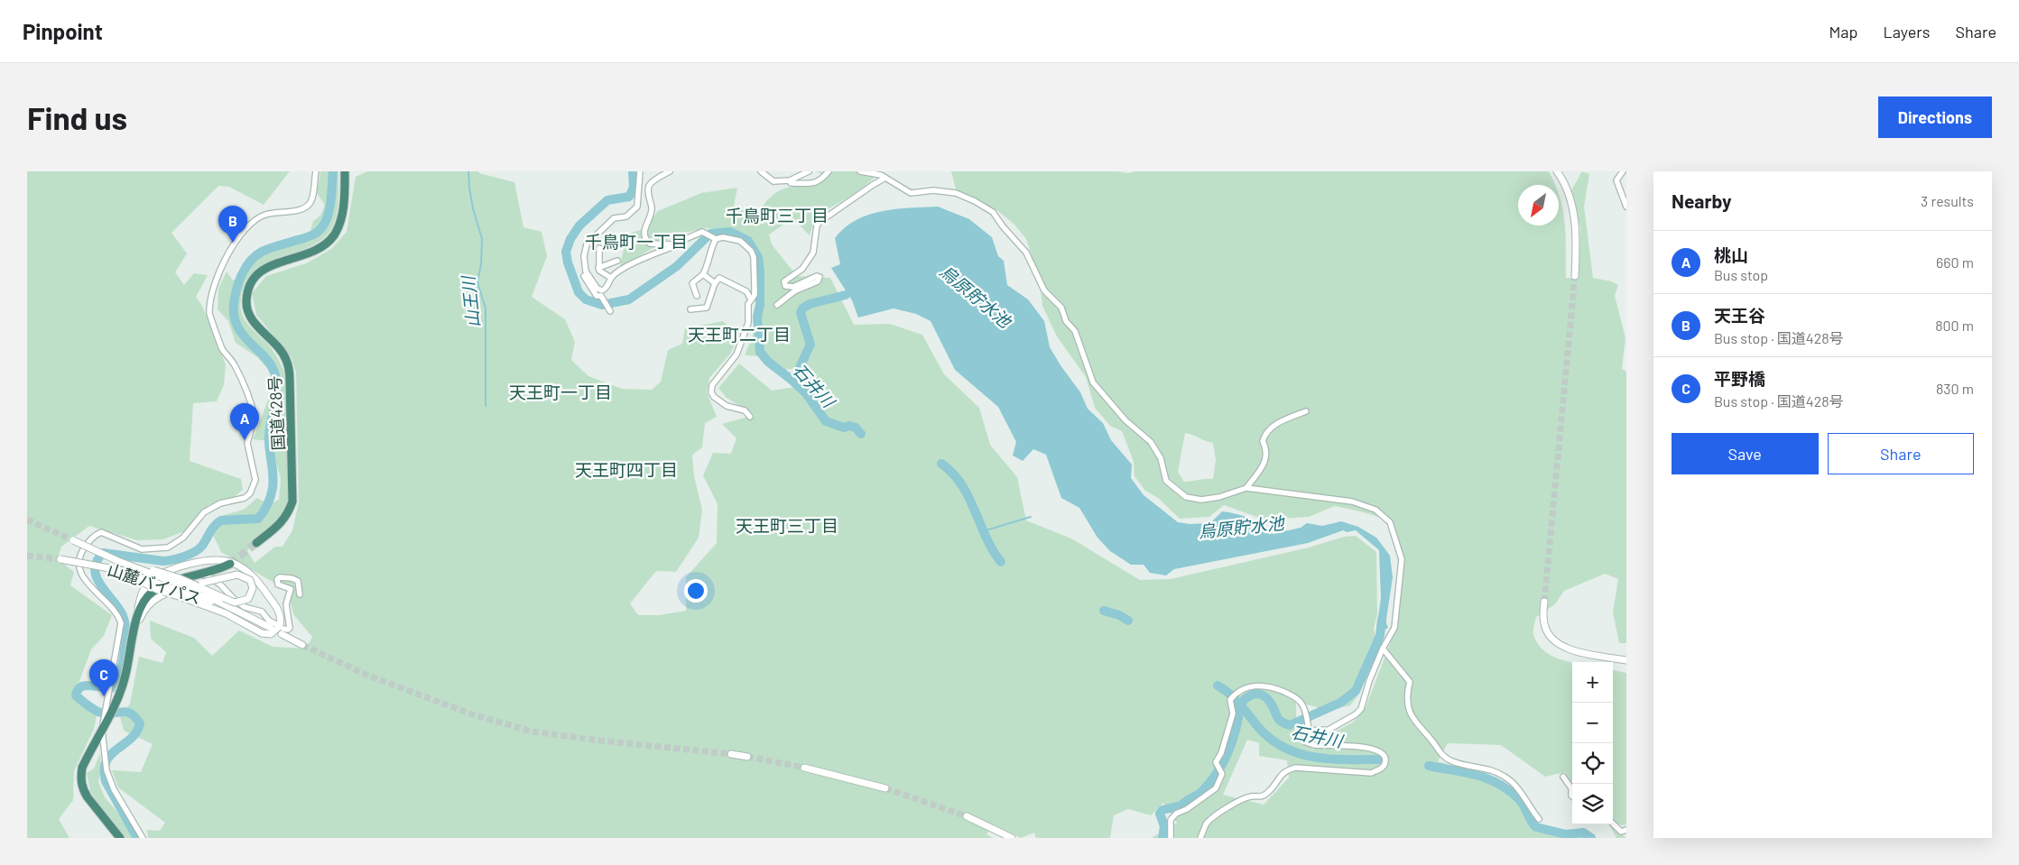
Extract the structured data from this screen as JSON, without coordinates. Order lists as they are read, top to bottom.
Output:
{
  "streets": {
    "highway": ["国道428号"],
    "street": ["山麓バイパス"]
  },
  "districts": [
    "千鳥町三丁目",
    "千鳥町一丁目",
    "天王町二丁目",
    "天王町一丁目",
    "天王町四丁目",
    "天王町三丁目"
  ],
  "water": ["烏原貯水池", "山王川", "石井川"],
  "north": "bottom left",
  "page": {
    "header": "Pinpoint",
    "nav": ["Map", "Layers", "Share"],
    "buttons": [
      "Directions",
      ["Save", "Share"]
    ],
    "title": "Find us",
    "heading": ["Nearby", "3 results"],
    "pins": ["B", "A", "C"],
    "list": [
      {
        "mark": "A",
        "name": "桃山",
        "note": "Bus stop",
        "value": "660 m"
      },
      {
        "mark": "B",
        "name": "天王谷",
        "note": "Bus stop · 国道428号",
        "value": "800 m"
      },
      {
        "mark": "C",
        "name": "平野橋",
        "note": "Bus stop · 国道428号",
        "value": "830 m"
      }
    ],
    "map_buttons": ["+", "−"]
  }
}
